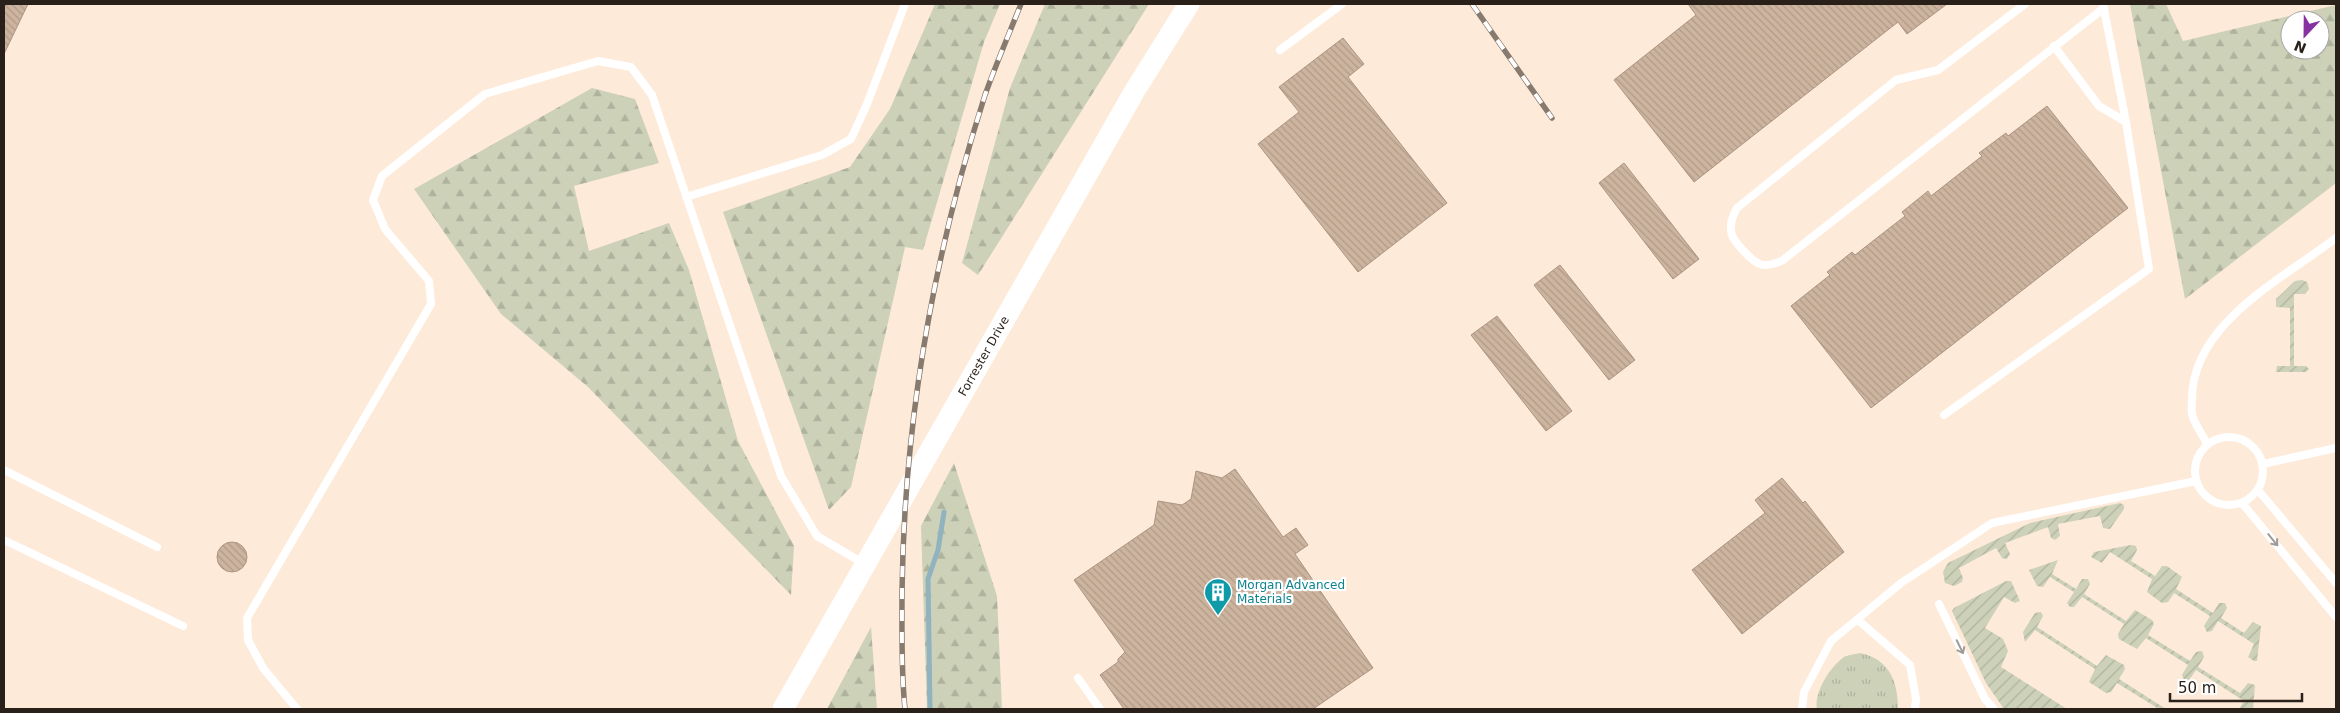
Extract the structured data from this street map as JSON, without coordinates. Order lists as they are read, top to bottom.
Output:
{
  "streets": {
    "street": ["Forrester Drive"]
  },
  "places": {
    "building": ["Morgan Advanced Materials"]
  },
  "scale_bar": "50 m",
  "north": "bottom"
}
